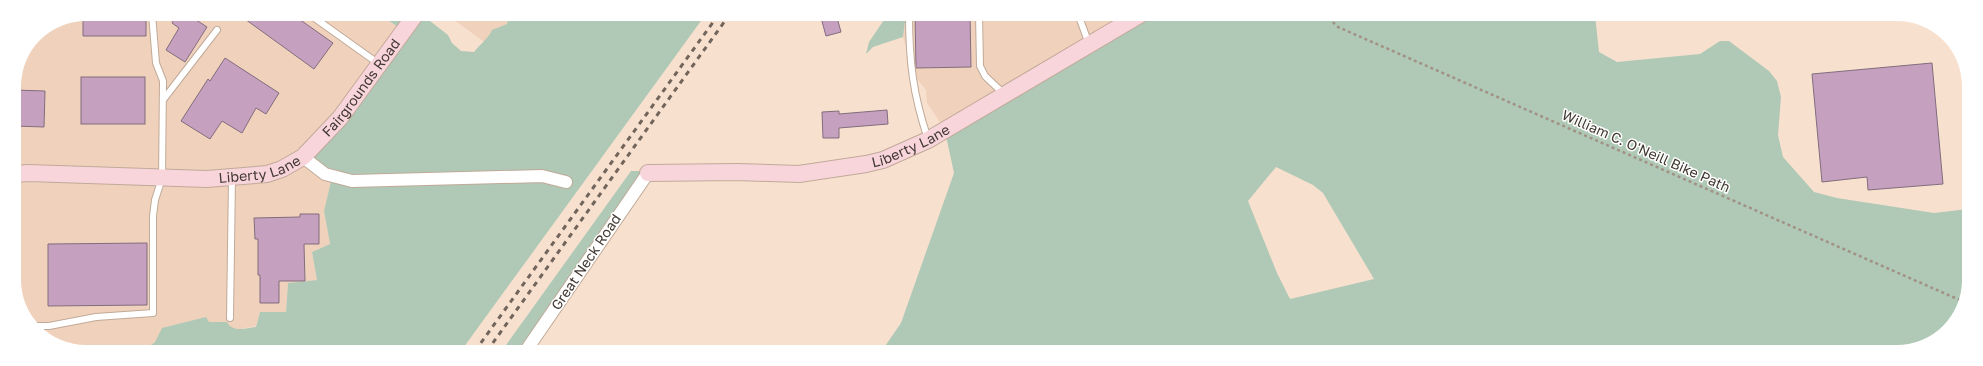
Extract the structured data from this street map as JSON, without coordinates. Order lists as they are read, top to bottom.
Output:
{
  "streets": {
    "street": ["Fairgrounds Road", "Liberty Lane", "Great Neck Road"],
    "path": ["William C. O'Neill Bike Path"]
  },
  "crossings": [
    ["Fairgrounds Road", "Liberty Lane"],
    ["Liberty Lane", "Great Neck Road"]
  ]
}
